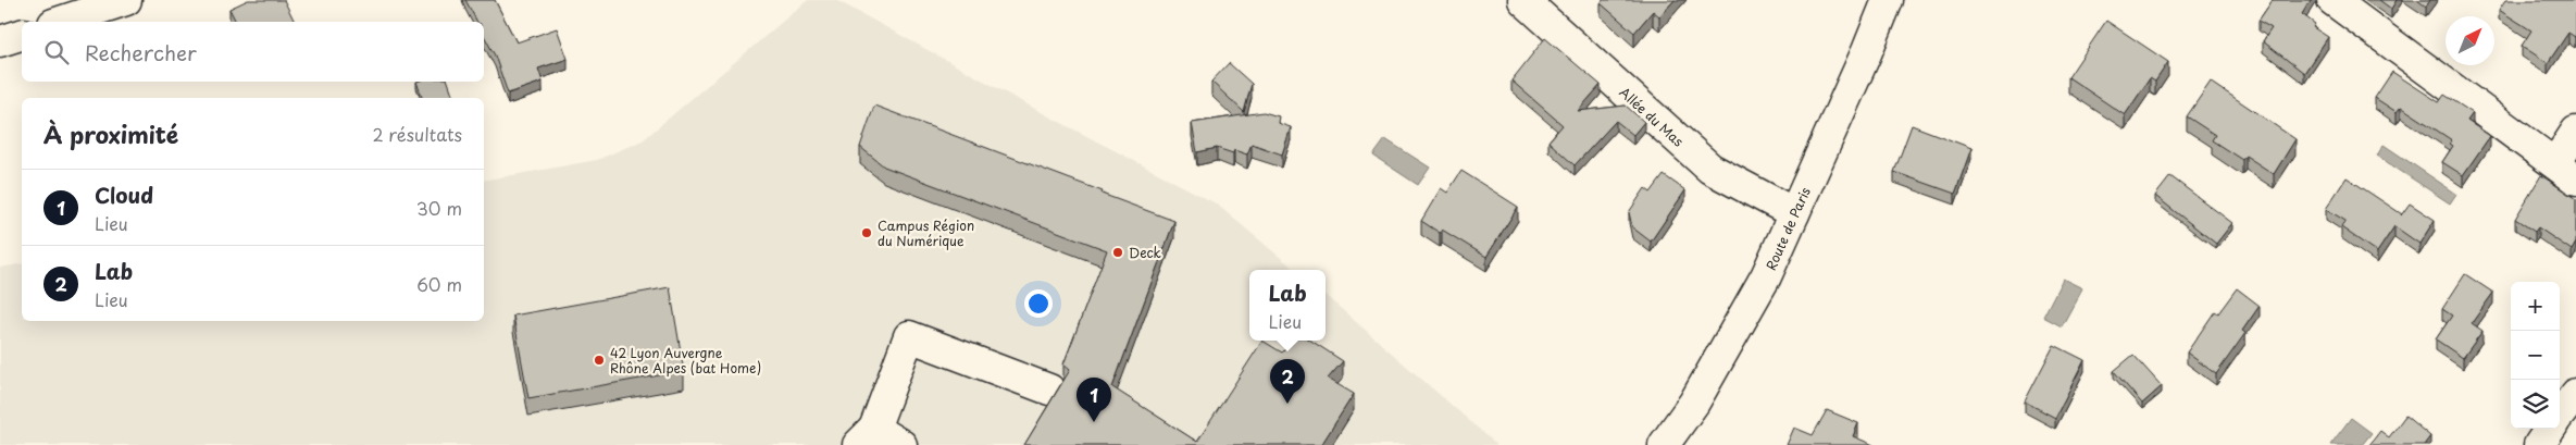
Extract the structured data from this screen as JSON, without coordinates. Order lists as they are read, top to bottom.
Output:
{
  "streets": {
    "street": ["Allée du Mas", "Route de Paris"]
  },
  "crossings": [
    ["Allée du Mas", "Route de Paris"]
  ],
  "places": ["Campus Région du Numérique", "Deck", "42 Lyon Auvergne Rhône Alpes (bat Home)"],
  "north": "top right",
  "page": {
    "search": "Rechercher",
    "heading": ["À proximité", "2 résultats"],
    "list": [
      {
        "mark": "1",
        "name": "Cloud",
        "note": "Lieu",
        "value": "30 m"
      },
      {
        "mark": "2",
        "name": "Lab",
        "note": "Lieu",
        "value": "60 m"
      }
    ],
    "popup": ["Lab", "Lieu"],
    "map_buttons": ["+", "−"],
    "pins": ["2", "1"]
  }
}
